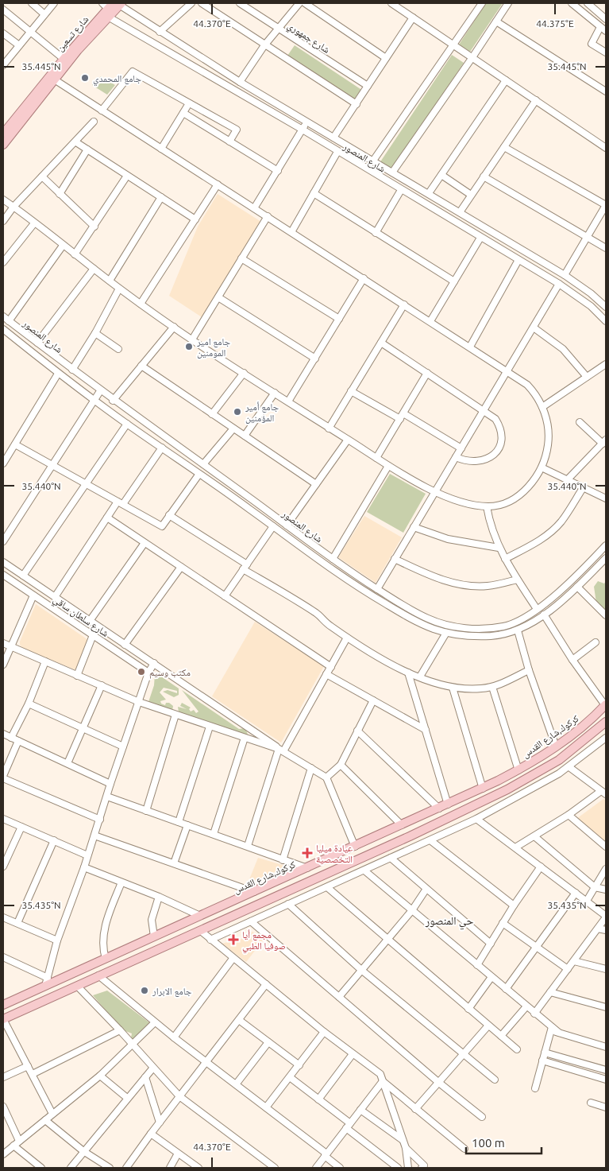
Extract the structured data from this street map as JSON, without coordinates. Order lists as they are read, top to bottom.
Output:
{
  "streets": {
    "main road": ["شارع تسعين", "كركوك,شارع القدس"],
    "street": ["شارع جمهوري", "شارع المنصور", "شارع سلطان ساقي"]
  },
  "crossings": [
    ["شارع تسعين", "شارع المنصور"]
  ],
  "districts": ["حي المنصور"],
  "places": {
    "other": [
      "جامع المحمدي",
      "جامع امير المومنين",
      "جامع أمير المؤمنين",
      "مكتب وسيم",
      "جامع الابرار"
    ],
    "health": ["عيادة ميليا التخصصية", "مجمع أيا صوفيا الطبي"]
  },
  "scale_bar": "100 m",
  "coordinates": [
    "44.370°E",
    "44.375°E",
    "35.445°N",
    "35.440°N",
    "35.435°N"
  ]
}
